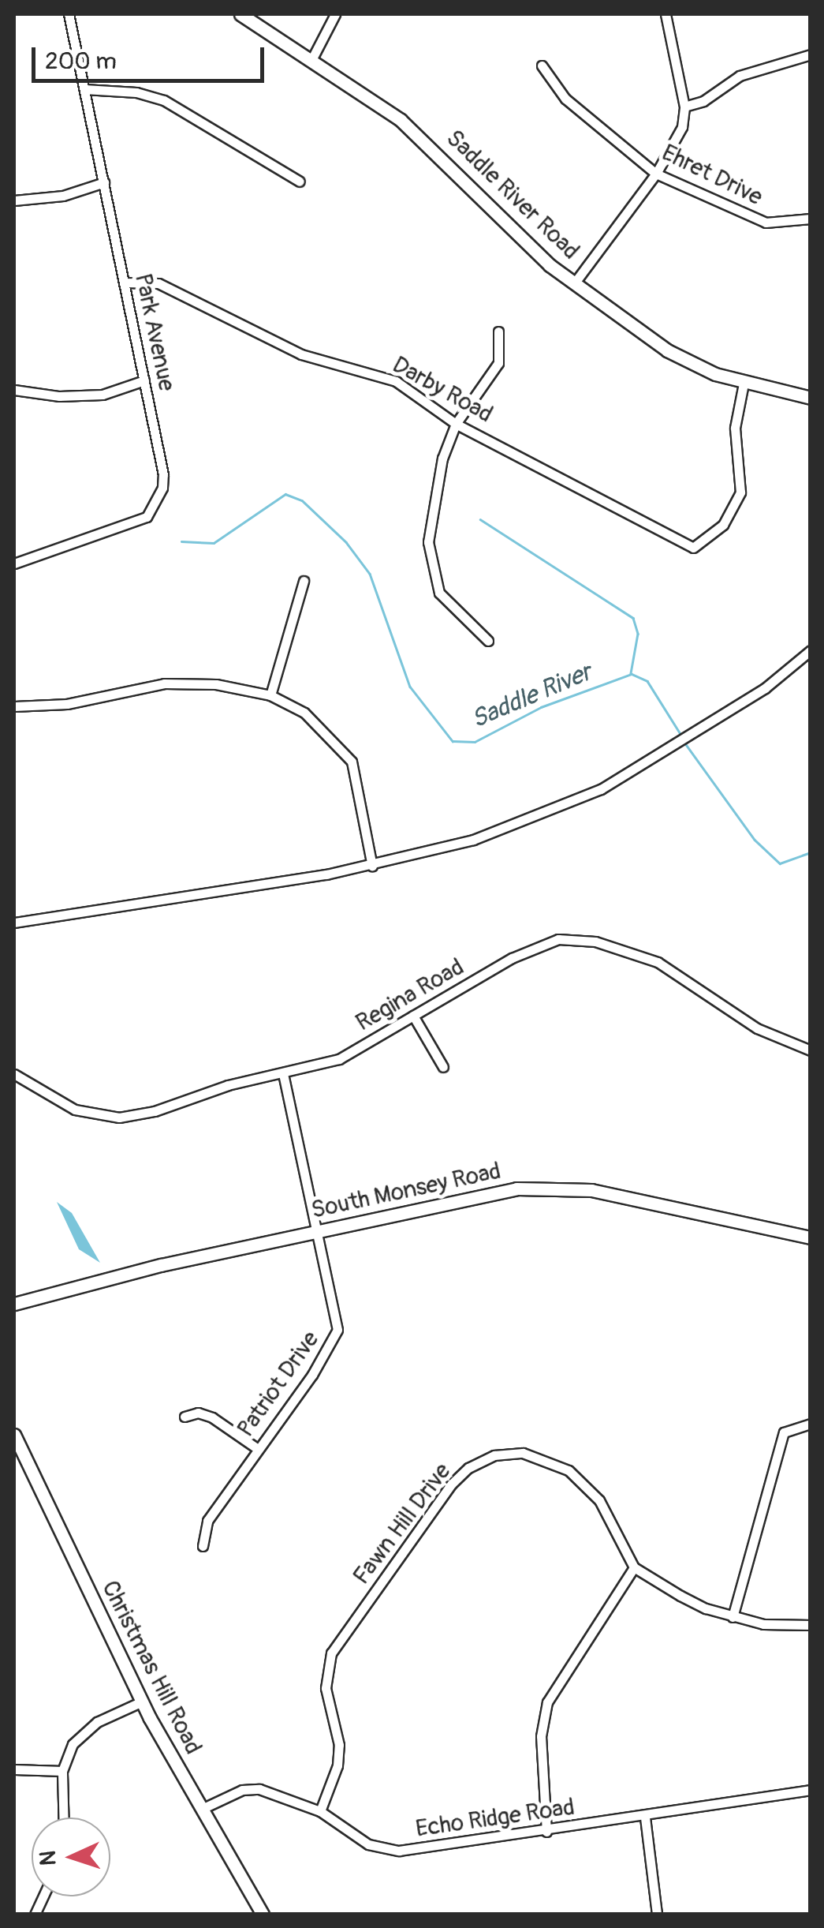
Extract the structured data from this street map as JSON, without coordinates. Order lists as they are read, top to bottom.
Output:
{
  "streets": {
    "street": [
      "Ehret Drive",
      "Saddle River Road",
      "Park Avenue",
      "Darby Road",
      "Regina Road",
      "South Monsey Road",
      "Patriot Drive",
      "Fawn Hill Drive",
      "Christmas Hill Road",
      "Echo Ridge Road"
    ]
  },
  "crossings": [
    ["Saddle River Road", "Darby Road"],
    ["Park Avenue", "Darby Road"],
    ["Regina Road", "Patriot Drive"],
    ["South Monsey Road", "Patriot Drive"],
    ["Fawn Hill Drive", "Echo Ridge Road"],
    ["Christmas Hill Road", "Echo Ridge Road"]
  ],
  "water": ["Saddle River"],
  "scale_bar": "200 m",
  "north": "left"
}
